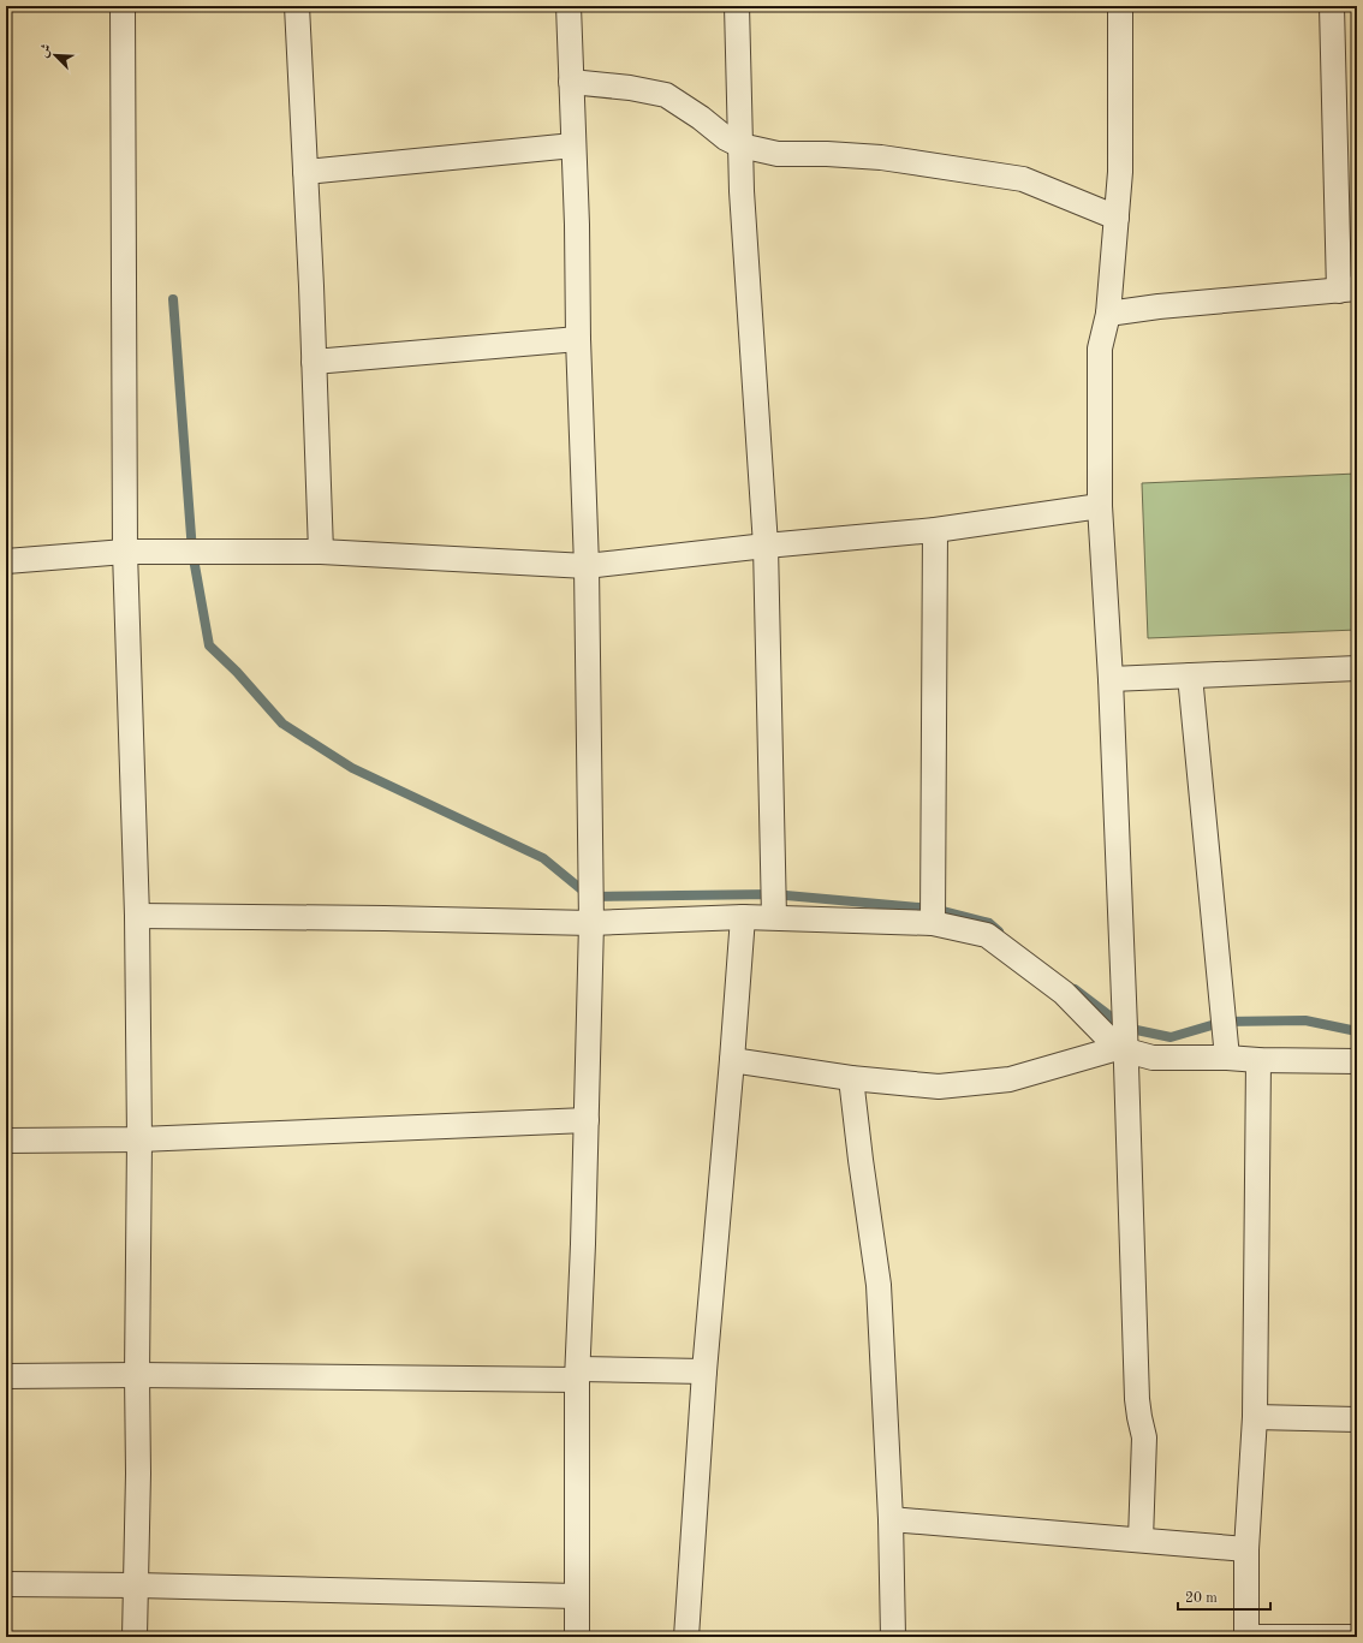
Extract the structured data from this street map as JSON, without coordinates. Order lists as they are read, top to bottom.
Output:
{
  "scale_bar": "20 m",
  "north": "top left"
}
